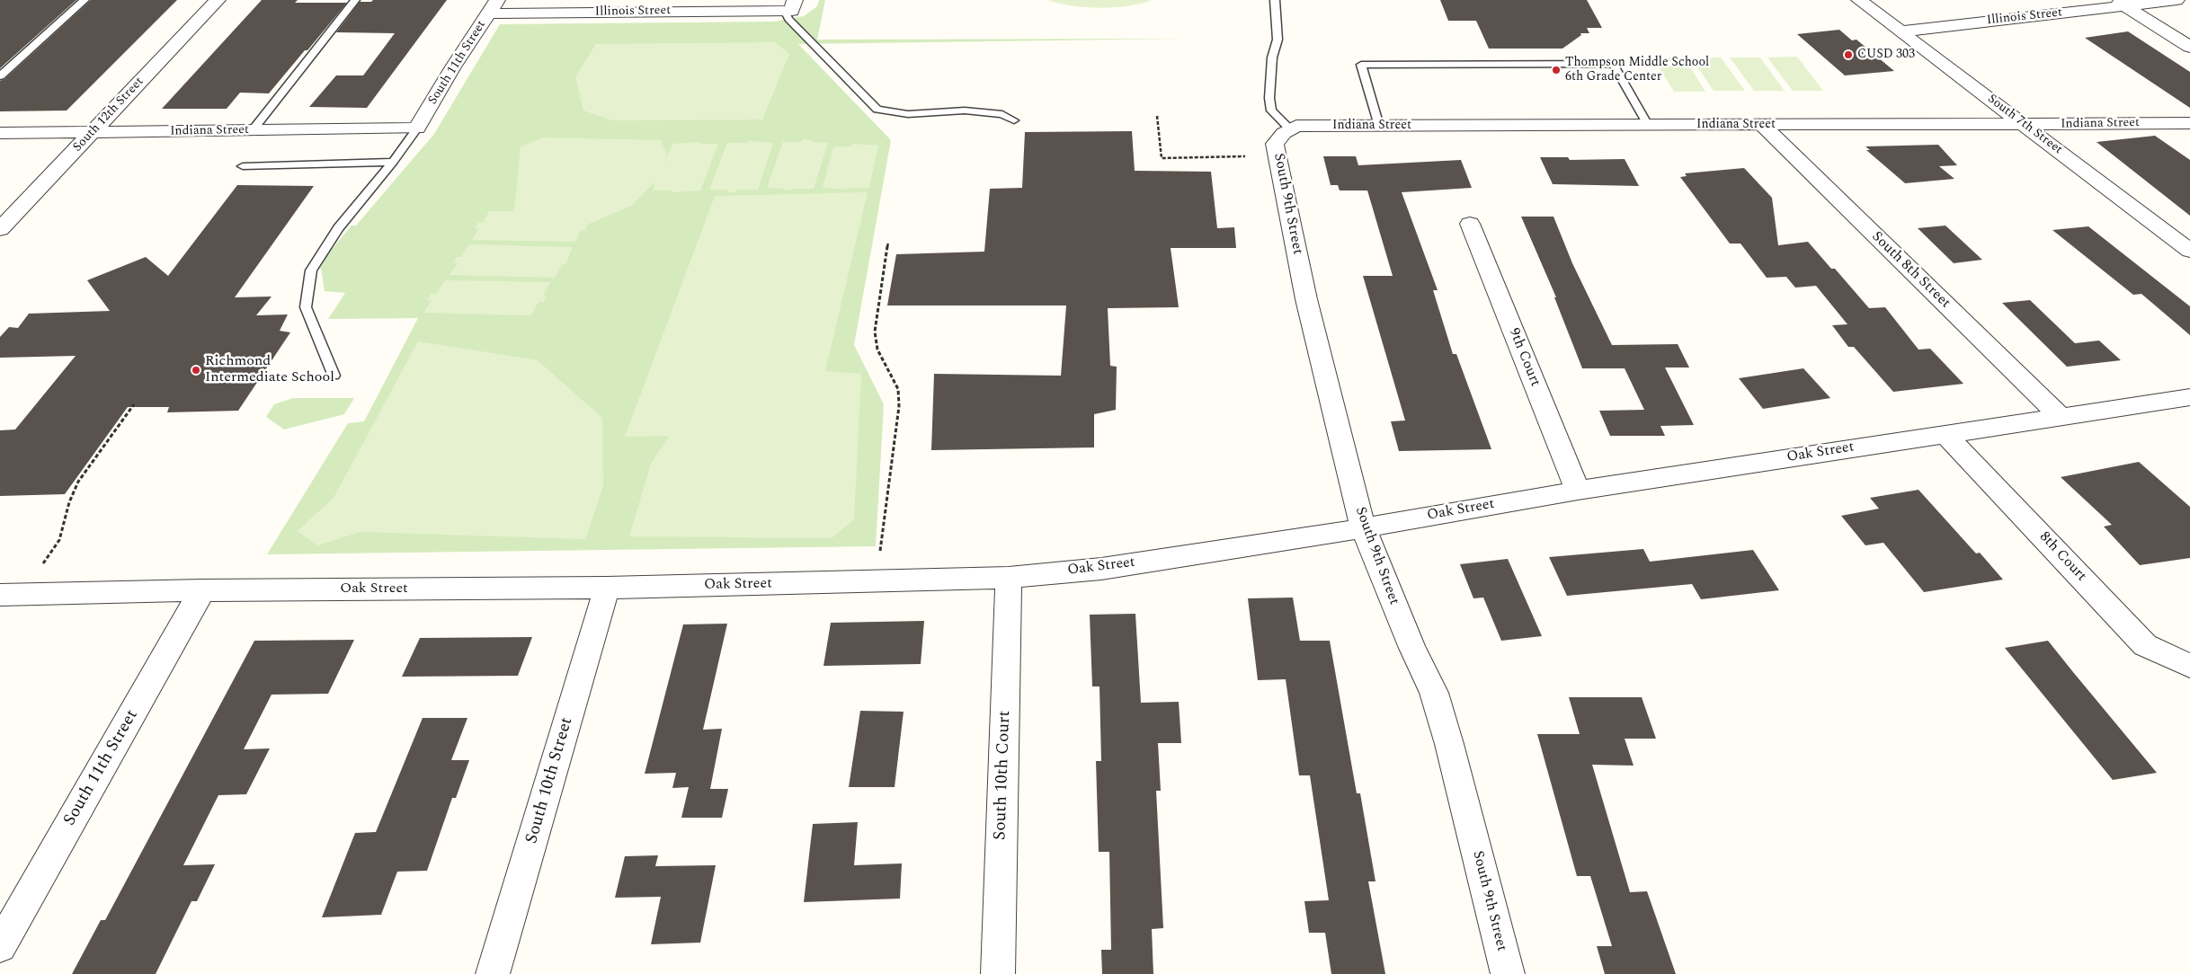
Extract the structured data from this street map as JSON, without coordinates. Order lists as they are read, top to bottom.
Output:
{
  "streets": {
    "street": [
      "Illinois Street",
      "South 11th Street",
      "South 12th Street",
      "Indiana Street",
      "South 7th Street",
      "South 9th Street",
      "South 8th Street",
      "9th Court",
      "Oak Street",
      "8th Court",
      "South 10th Court",
      "South 10th Street"
    ]
  },
  "crossings": [
    ["Illinois Street", "South 11th Street"],
    ["Illinois Street", "South 7th Street"],
    ["South 11th Street", "Indiana Street"],
    ["South 11th Street", "Oak Street"],
    ["South 12th Street", "Indiana Street"],
    ["Indiana Street", "South 7th Street"],
    ["Indiana Street", "South 9th Street"],
    ["Indiana Street", "South 8th Street"],
    ["South 9th Street", "Oak Street"],
    ["South 8th Street", "Oak Street"],
    ["9th Court", "Oak Street"],
    ["Oak Street", "8th Court"],
    ["Oak Street", "South 10th Court"],
    ["Oak Street", "South 10th Street"]
  ],
  "places": ["CUSD 303", "Thompson Middle School 6th Grade Center", "Richmond Intermediate School"]
}
